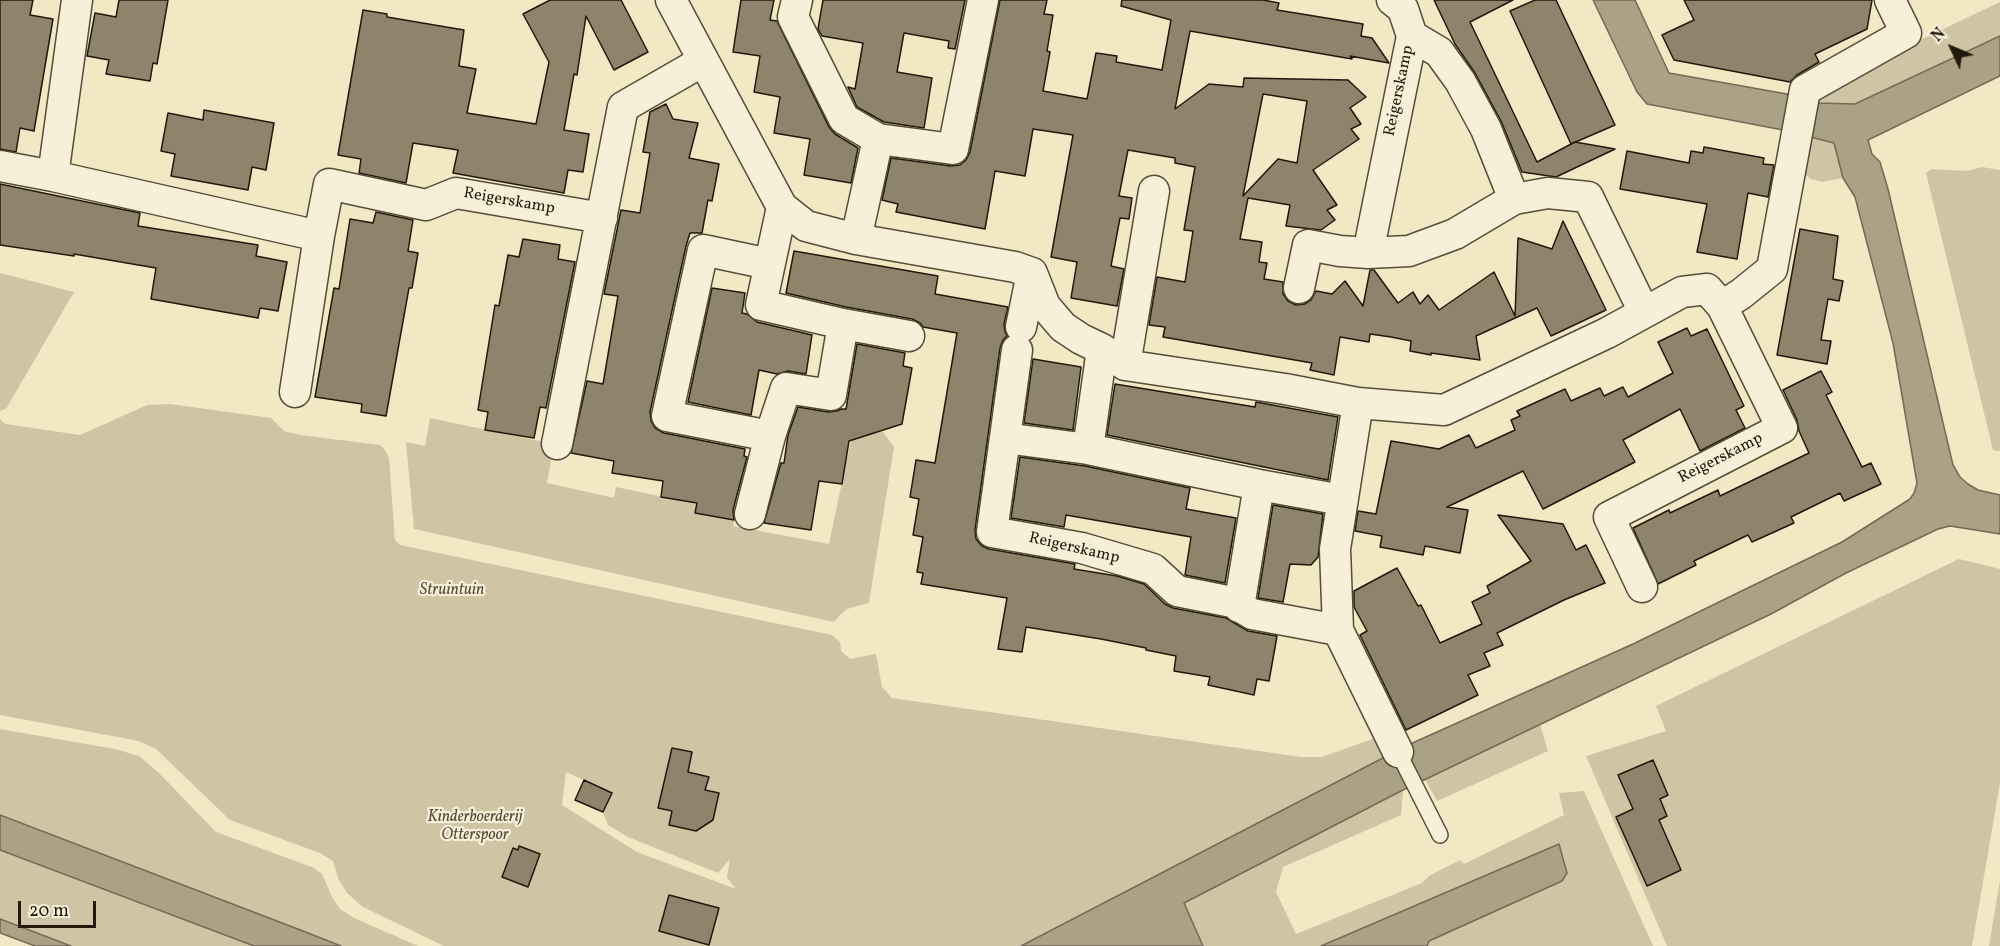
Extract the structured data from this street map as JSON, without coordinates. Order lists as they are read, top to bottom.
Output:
{
  "streets": {
    "street": ["Reigerskamp"]
  },
  "parks": ["Struintuin", "Kinderboerderij Otterspoor"],
  "scale_bar": "20 m",
  "north": "top left"
}
